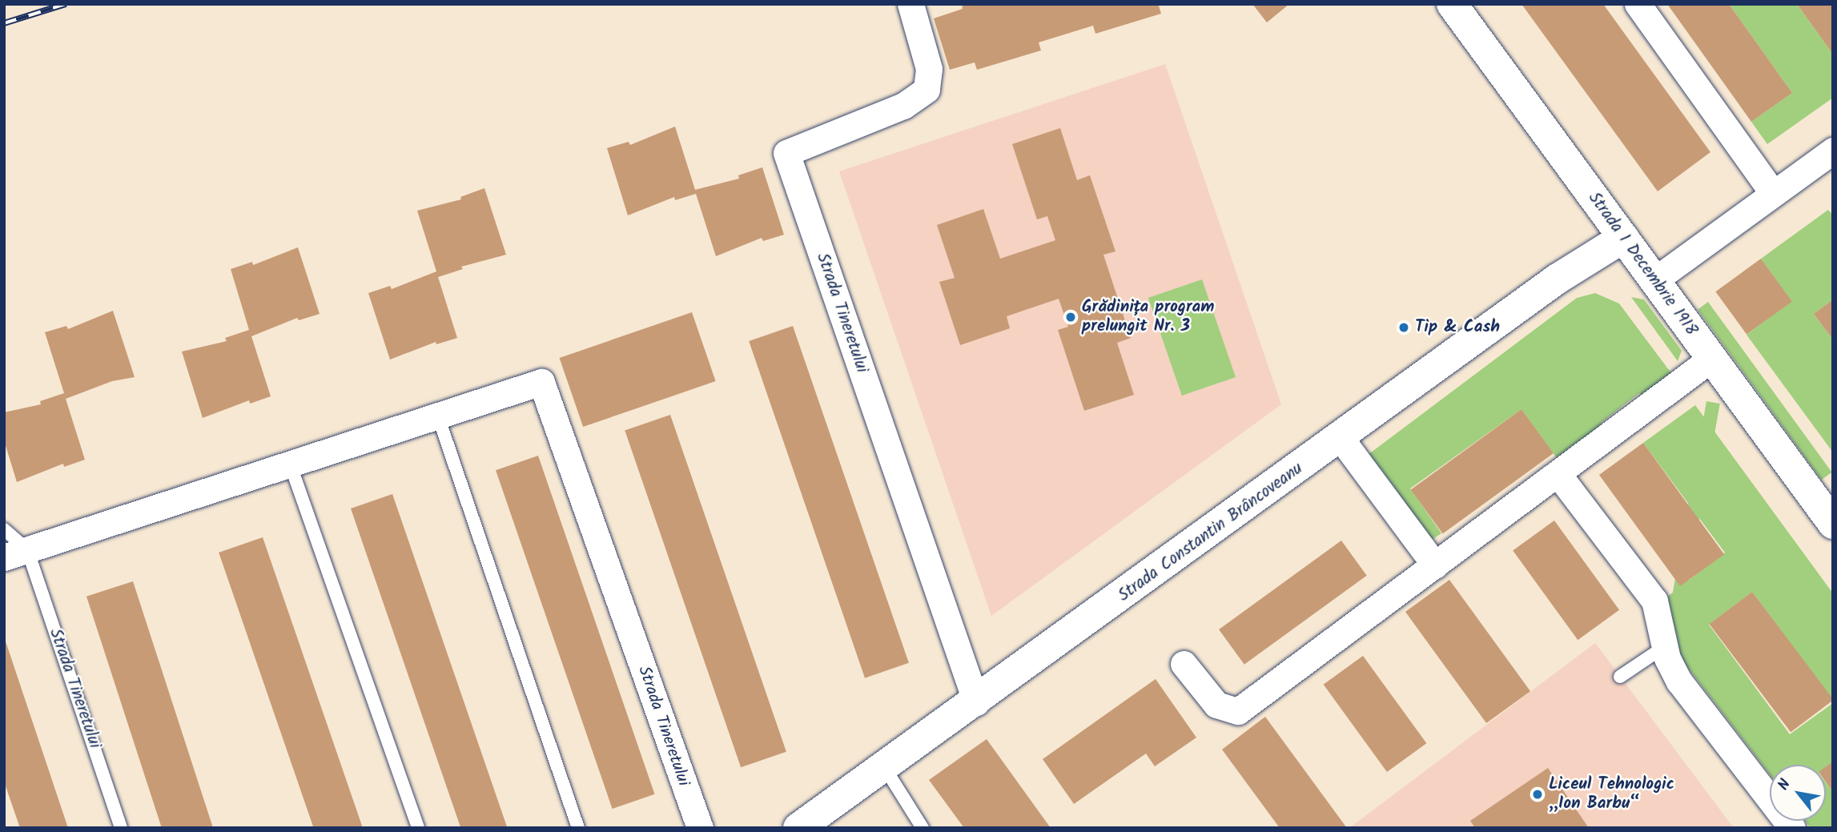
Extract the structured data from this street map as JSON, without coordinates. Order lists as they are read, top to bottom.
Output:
{
  "streets": {
    "street": ["Strada 1 Decembrie 1918", "Strada Tineretului", "Strada Constantin Brâncoveanu"]
  },
  "crossings": [
    ["Strada 1 Decembrie 1918", "Strada Constantin Brâncoveanu"],
    ["Strada Tineretului", "Strada Constantin Brâncoveanu"]
  ],
  "places": ["Grădinița program prelungit Nr. 3", "Tip & Cash", "Liceul Tehnologic „Ion Barbu“"],
  "north": "top left"
}
